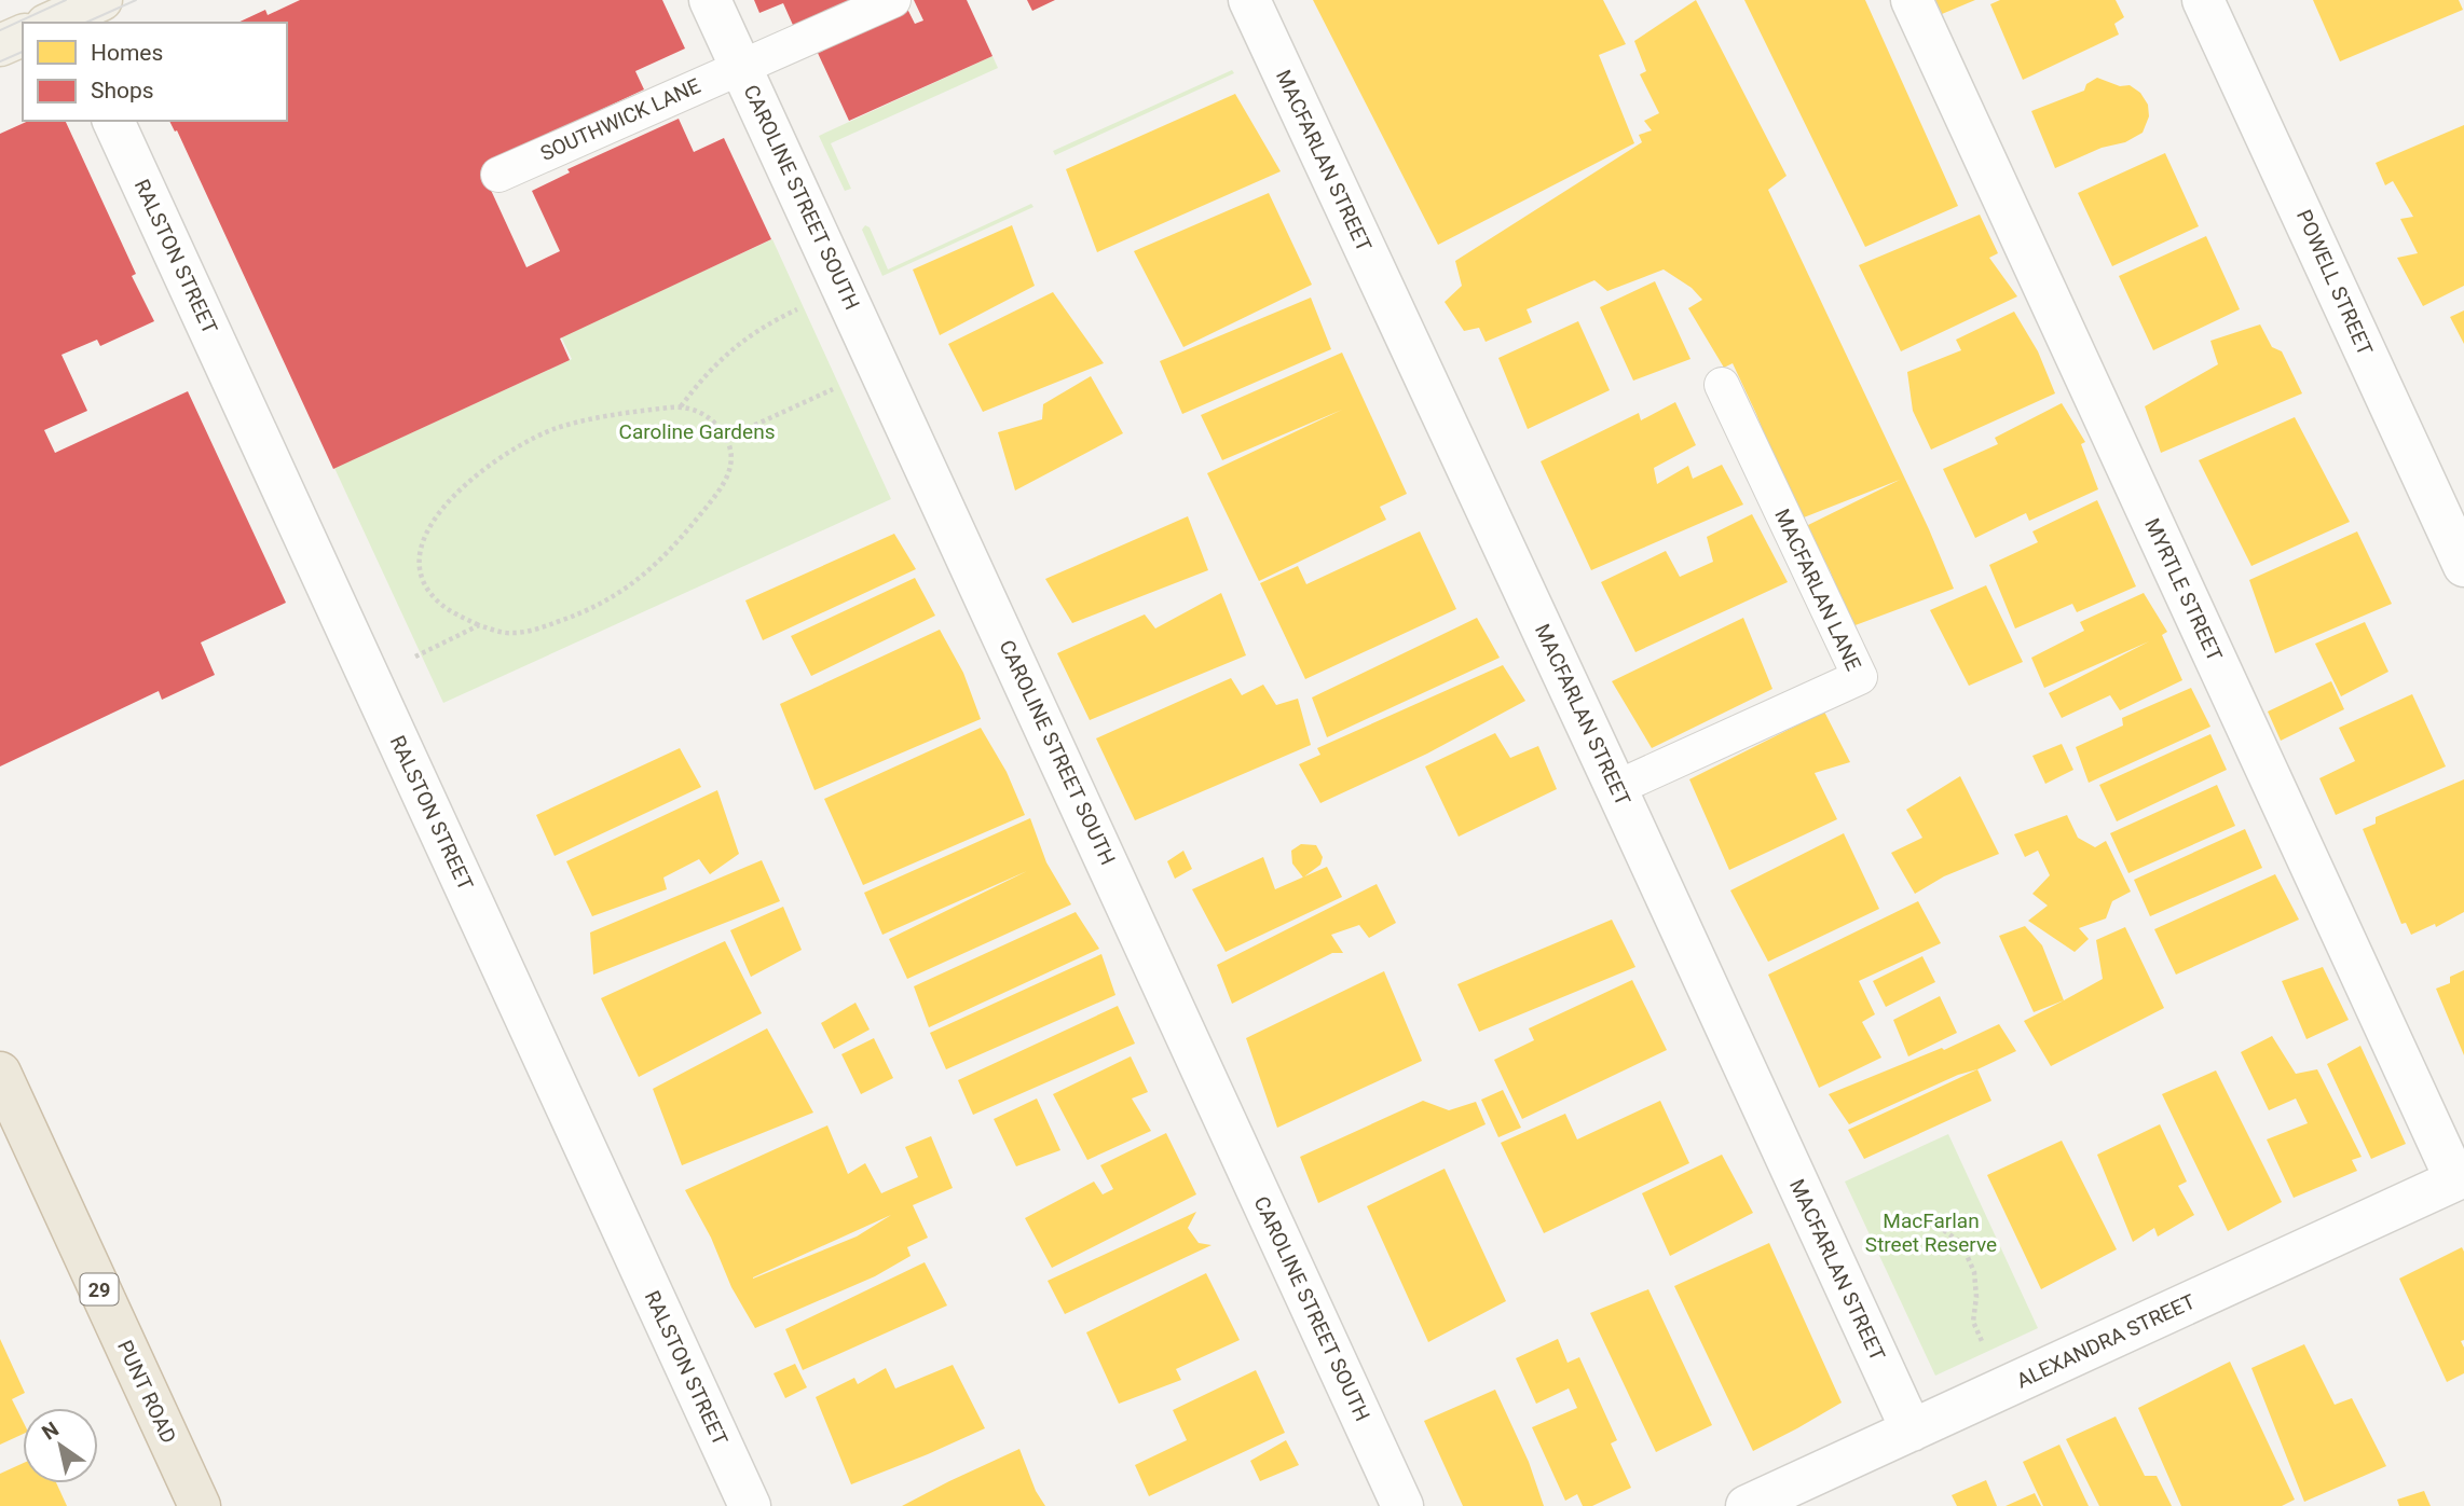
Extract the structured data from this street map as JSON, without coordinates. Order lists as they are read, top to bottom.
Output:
{
  "streets": {
    "highway": ["29", "PUNT ROAD"],
    "street": [
      "MACFARLAN STREET",
      "CAROLINE STREET SOUTH",
      "RALSTON STREET",
      "POWELL STREET",
      "MYRTLE STREET",
      "ALEXANDRA STREET"
    ],
    "lane": ["SOUTHWICK LANE", "MACFARLAN LANE"]
  },
  "crossings": [
    ["SOUTHWICK LANE", "CAROLINE STREET SOUTH"],
    ["MACFARLAN STREET", "MACFARLAN LANE"],
    ["MACFARLAN STREET", "ALEXANDRA STREET"],
    ["MYRTLE STREET", "ALEXANDRA STREET"]
  ],
  "parks": ["Caroline Gardens", "MacFarlan Street Reserve"],
  "legend": ["Homes", "Shops"],
  "north": "top left"
}
